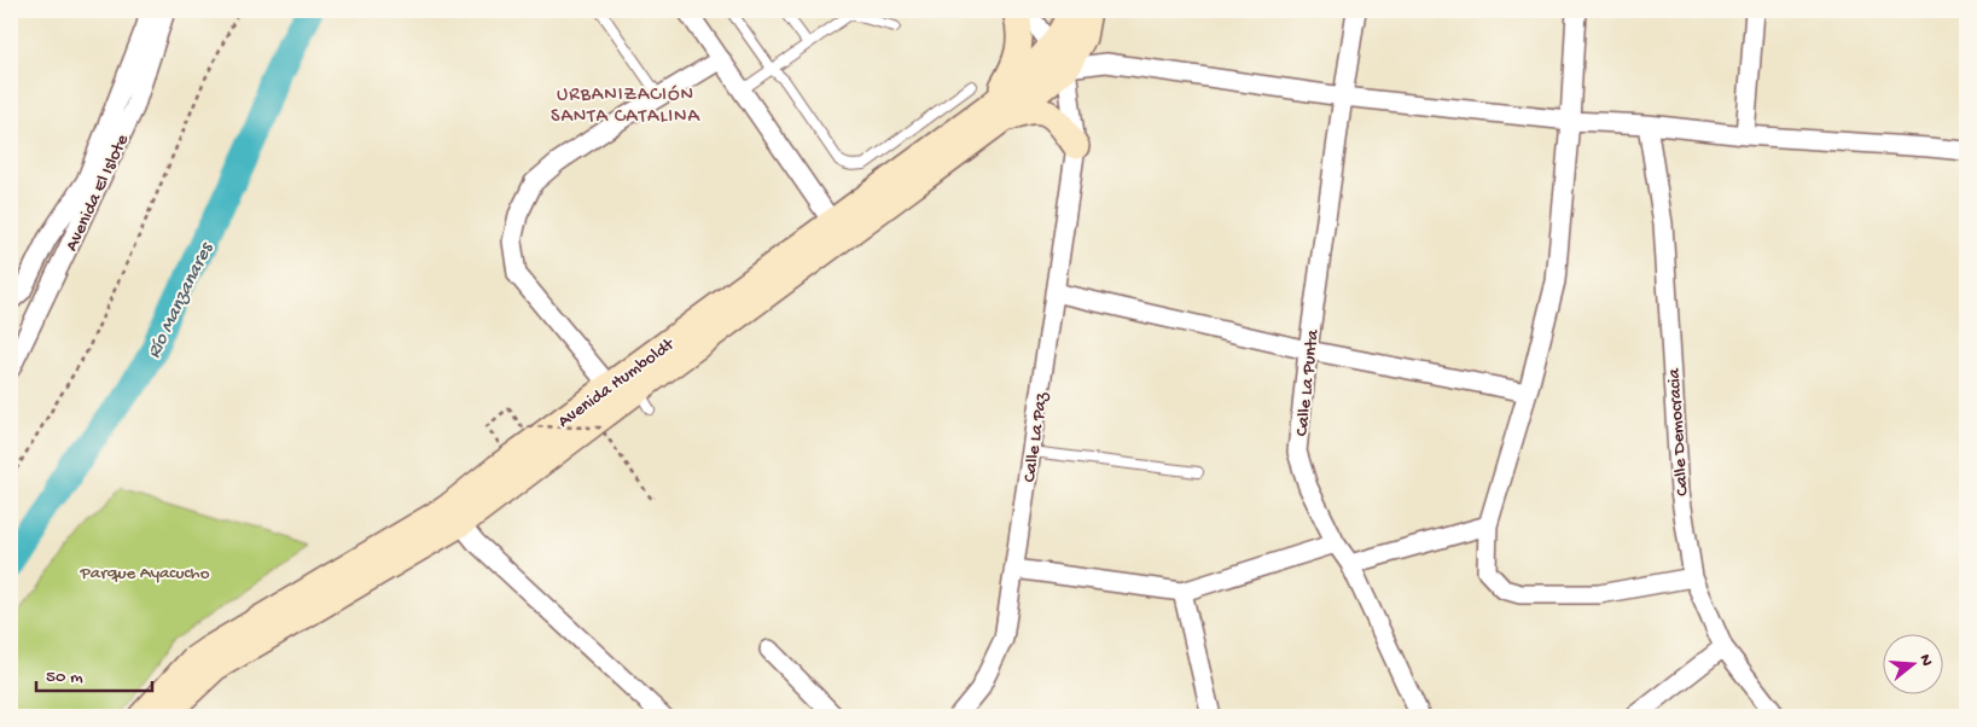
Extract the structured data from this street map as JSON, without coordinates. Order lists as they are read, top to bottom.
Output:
{
  "streets": {
    "main road": ["Avenida Humboldt"],
    "street": [
      "Avenida El Islote",
      "Calle La Punta",
      "Calle Democracia",
      "Calle La Paz"
    ]
  },
  "crossings": [
    ["Avenida Humboldt", "Calle La Paz"]
  ],
  "districts": ["URBANIZACIÓN SANTA CATALINA"],
  "water": ["Río Manzanares"],
  "parks": ["Parque Ayacucho"],
  "scale_bar": "50 m",
  "north": "right"
}
